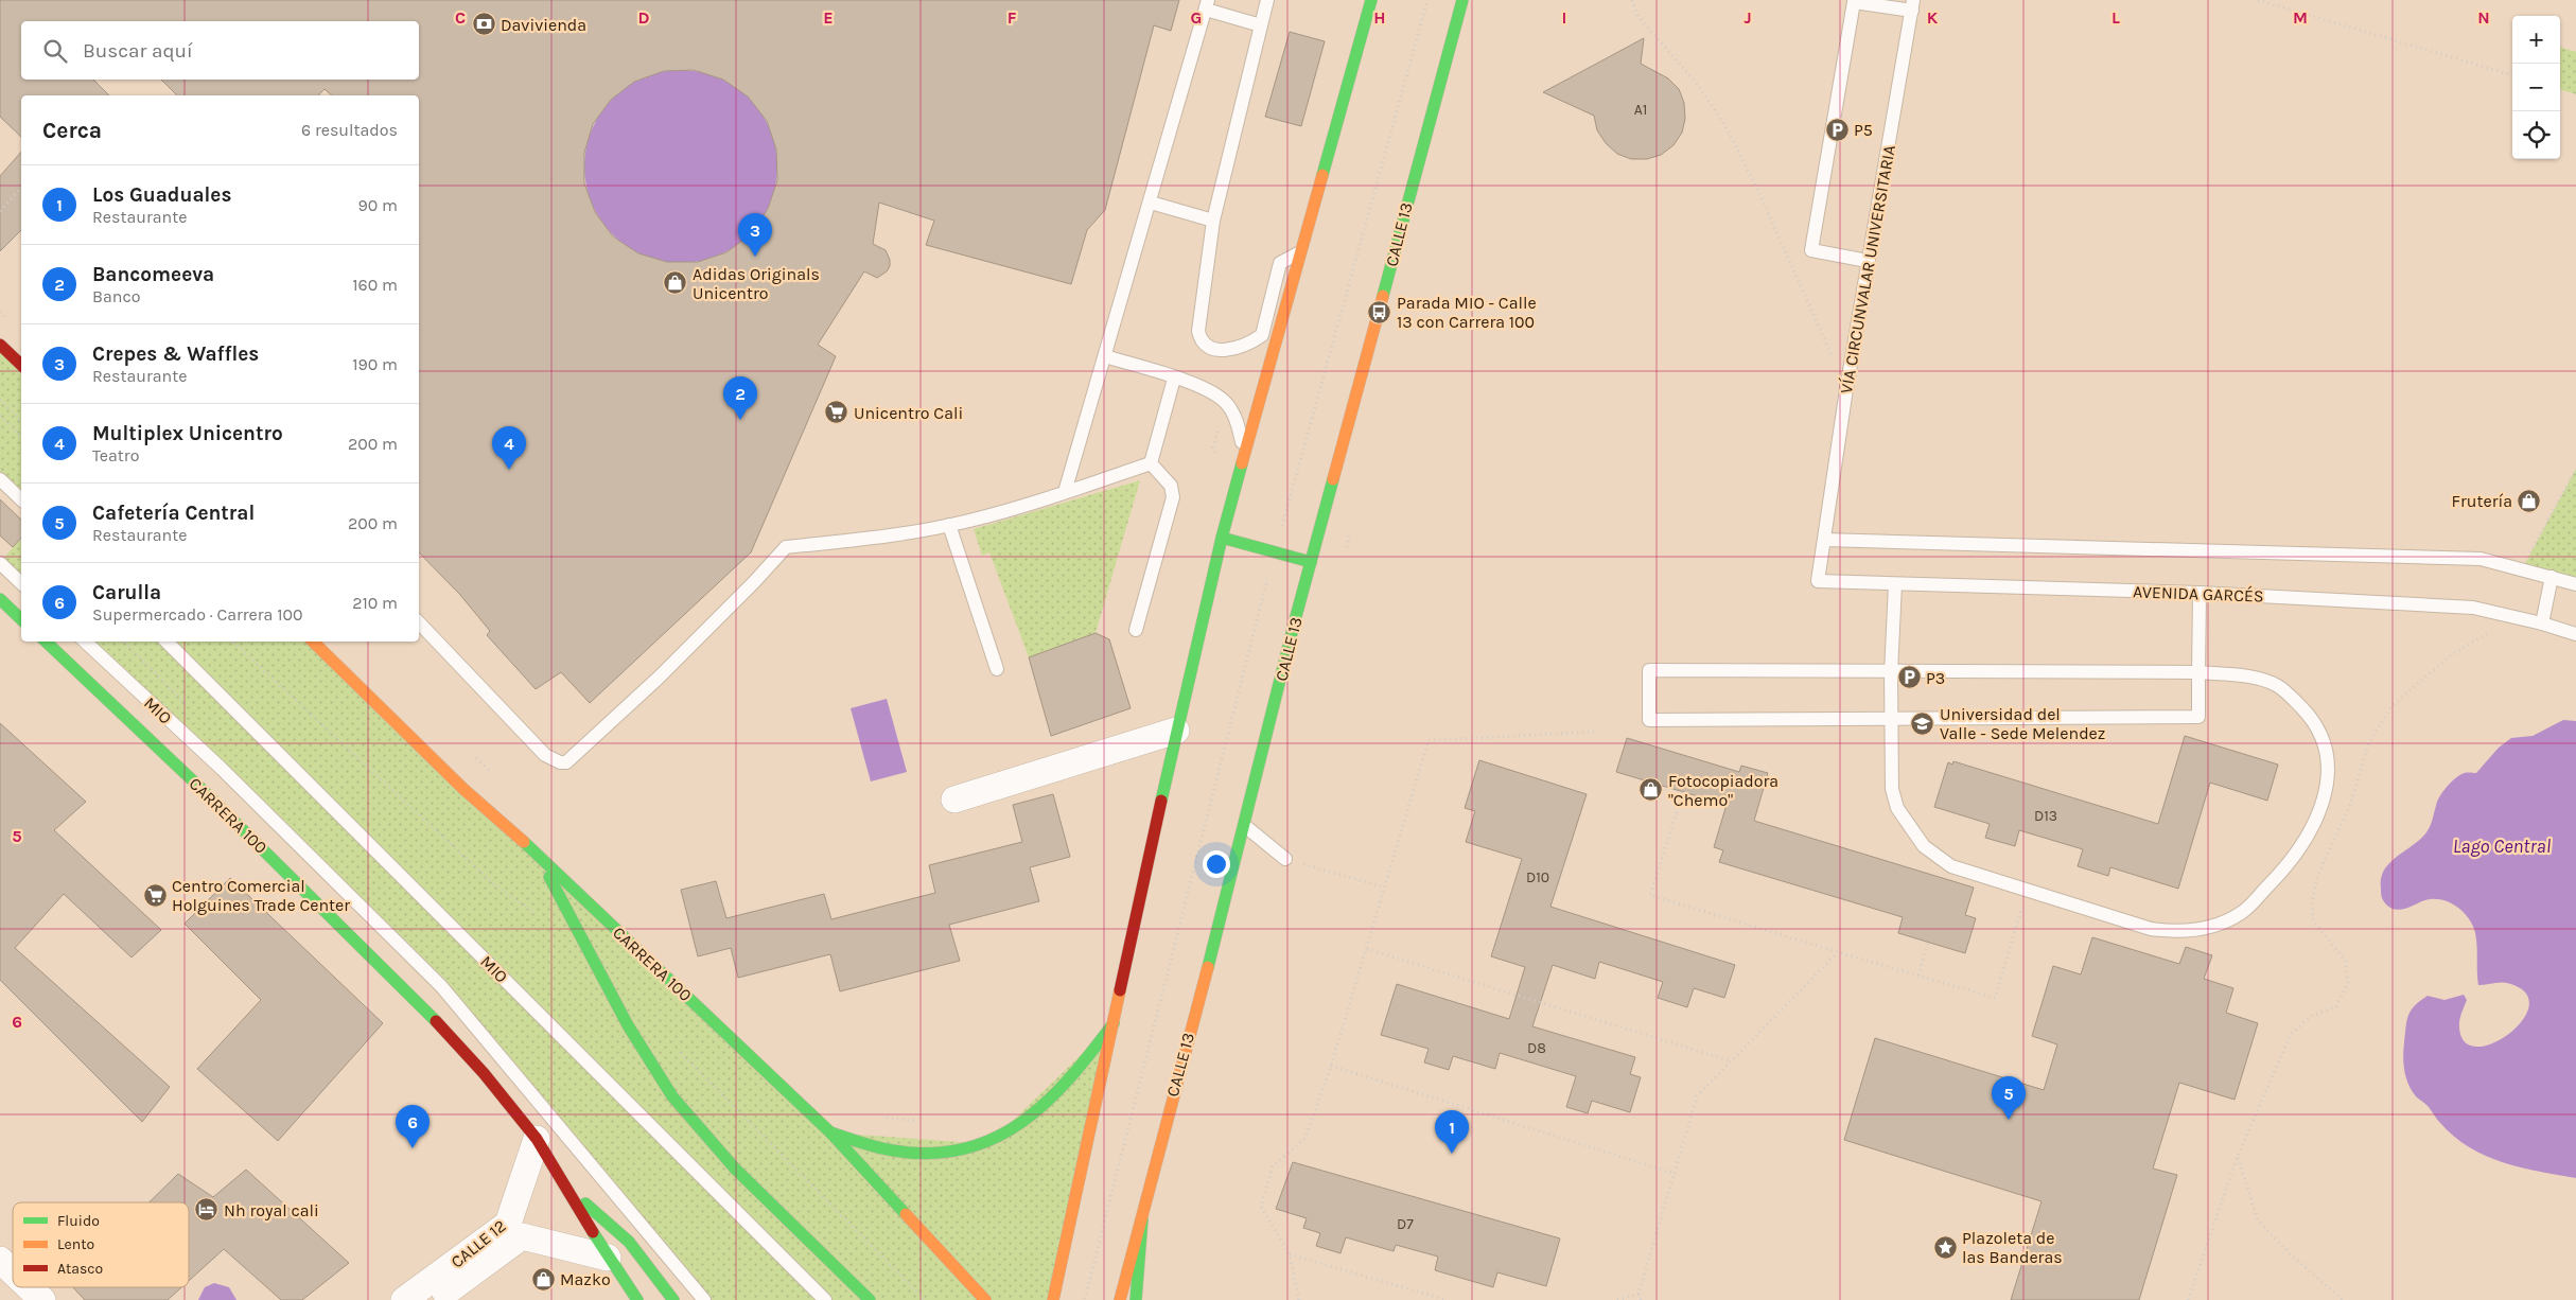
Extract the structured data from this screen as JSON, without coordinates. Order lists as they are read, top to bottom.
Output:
{
  "streets": {
    "main road": ["CALLE 13", "CARRERA 100"],
    "street": ["CALLE 12"],
    "lane": ["VÍA CIRCUNVALAR UNIVERSITARIA", "AVENIDA GARCÉS", "MIO"]
  },
  "crossings": [
    ["VÍA CIRCUNVALAR UNIVERSITARIA", "AVENIDA GARCÉS"],
    ["CARRERA 100", "CALLE 12"]
  ],
  "water": ["Lago Central"],
  "places": {
    "bank": ["Davivienda"],
    "parking": ["P5", "P3"],
    "shop": [
      "Adidas Originals Unicentro",
      "Frutería",
      "Fotocopiadora \"Chemo\"",
      "Mazko"
    ],
    "bus stop": ["Parada MIO - Calle 13 con Carrera 100"],
    "supermarket": ["Unicentro Cali", "Centro Comercial Holguines Trade Center"],
    "school or university": ["Universidad del Valle - Sede Melendez"],
    "hotel": ["Nh royal cali"],
    "place": ["Plazoleta de las Banderas"]
  },
  "house_numbers": [
    "A1",
    "D13",
    "D10",
    "D8",
    "D7"
  ],
  "legend": ["Fluido", "Lento", "Atasco"],
  "page": {
    "map_buttons": ["+", "−"],
    "search": "Buscar aquí",
    "heading": ["Cerca", "6 resultados"],
    "list": [
      {
        "mark": "1",
        "name": "Los Guaduales",
        "note": "Restaurante",
        "value": "90 m"
      },
      {
        "mark": "2",
        "name": "Bancomeeva",
        "note": "Banco",
        "value": "160 m"
      },
      {
        "mark": "3",
        "name": "Crepes & Waffles",
        "note": "Restaurante",
        "value": "190 m"
      },
      {
        "mark": "4",
        "name": "Multiplex Unicentro",
        "note": "Teatro",
        "value": "200 m"
      },
      {
        "mark": "5",
        "name": "Cafetería Central",
        "note": "Restaurante",
        "value": "200 m"
      },
      {
        "mark": "6",
        "name": "Carulla",
        "note": "Supermercado · Carrera 100",
        "value": "210 m"
      }
    ],
    "pins": [
      "3",
      "2",
      "4",
      "5",
      "6",
      "1"
    ]
  },
  "grid": {
    "columns": [
      "C",
      "D",
      "E",
      "F",
      "G",
      "H",
      "I",
      "J",
      "K",
      "L",
      "M",
      "N"
    ],
    "rows": ["5", "6"]
  }
}
